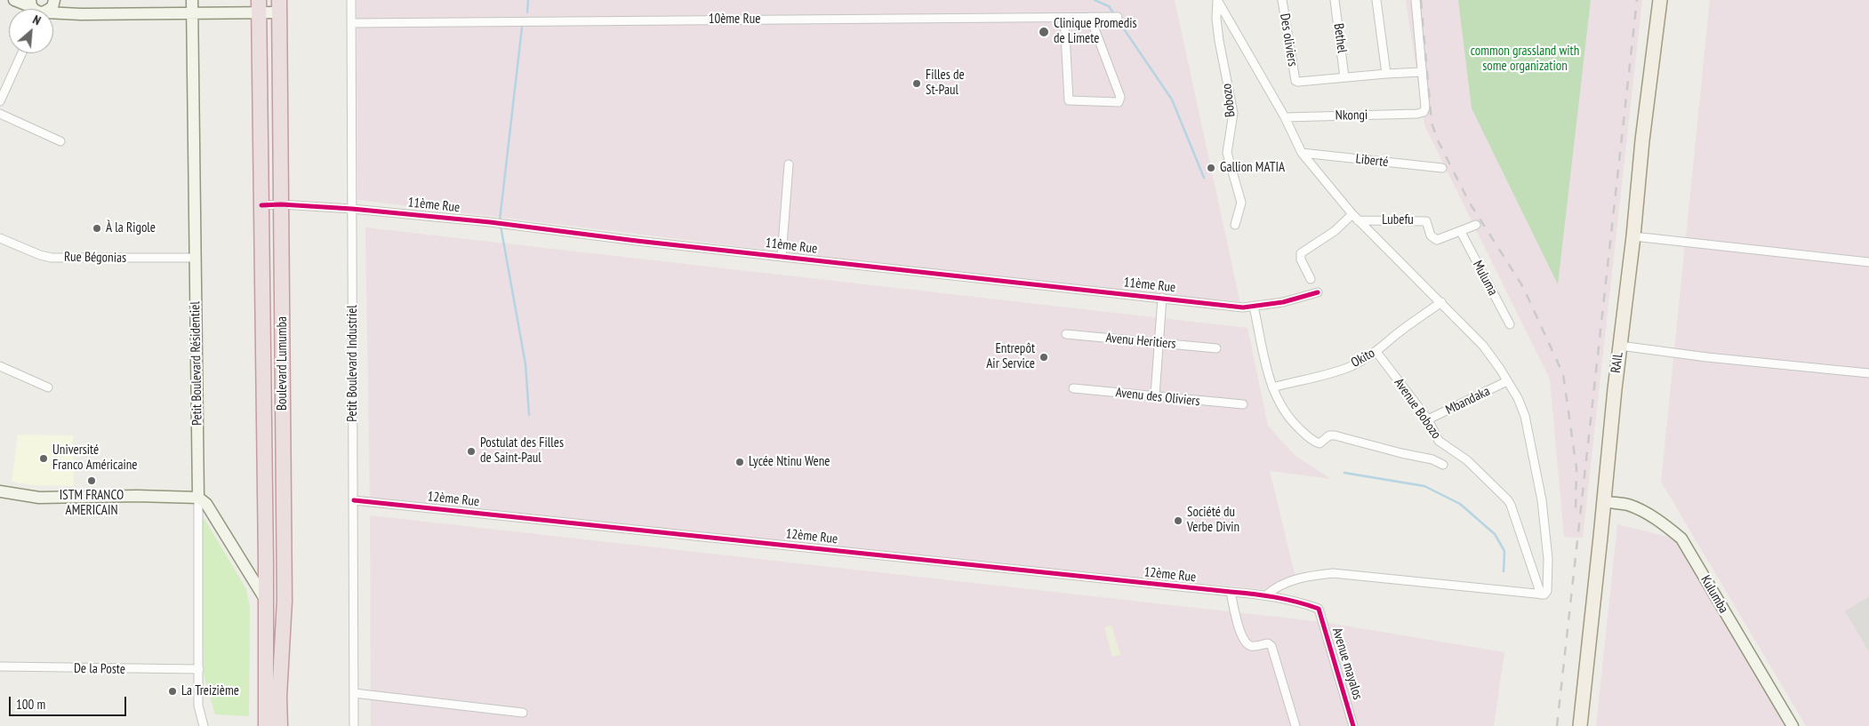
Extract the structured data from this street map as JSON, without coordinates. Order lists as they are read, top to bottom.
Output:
{
  "streets": {
    "highway": ["Boulevard Lumumba"],
    "main road": ["RAIL"],
    "street": [
      "10ème Rue",
      "Bethel",
      "Des oliviers",
      "Bobozo",
      "Nkongi",
      "Liberté",
      "11ème Rue",
      "Lubefu",
      "Rue Bégonias",
      "Muluma",
      "Avenu Heritiers",
      "Okito",
      "Petit Boulevard Résidentiel",
      "Petit Boulevard Industriel",
      "Avenu des Oliviers",
      "Mbandaka",
      "Avenue Bobozo",
      "12ème Rue",
      "Kulumba",
      "Avenue mayalos",
      "De la Poste"
    ]
  },
  "crossings": [
    ["10ème Rue", "Petit Boulevard Industriel"],
    ["Bethel", "Des oliviers"],
    ["11ème Rue", "Boulevard Lumumba"],
    ["11ème Rue", "Petit Boulevard Industriel"],
    ["Lubefu", "Muluma"],
    ["Rue Bégonias", "Petit Boulevard Résidentiel"],
    ["Okito", "Avenue Bobozo"],
    ["RAIL", "Kulumba"],
    ["Petit Boulevard Résidentiel", "De la Poste"],
    ["Petit Boulevard Industriel", "12ème Rue"],
    ["Mbandaka", "Avenue Bobozo"],
    ["12ème Rue", "Avenue mayalos"]
  ],
  "parks": ["common grassland with some organization"],
  "places": [
    "Clinique Promedis de Limete",
    "Filles de St-Paul",
    "Gallion MATIA",
    "À la Rigole",
    "Entrepôt Air Service",
    "Postulat des Filles de Saint-Paul",
    "Université Franco Américaine",
    "Lycée Ntinu Wene",
    "ISTM FRANCO AMERICAIN",
    "Société du Verbe Divin",
    "La Treizième"
  ],
  "scale_bar": "100 m",
  "north": "top right"
}
